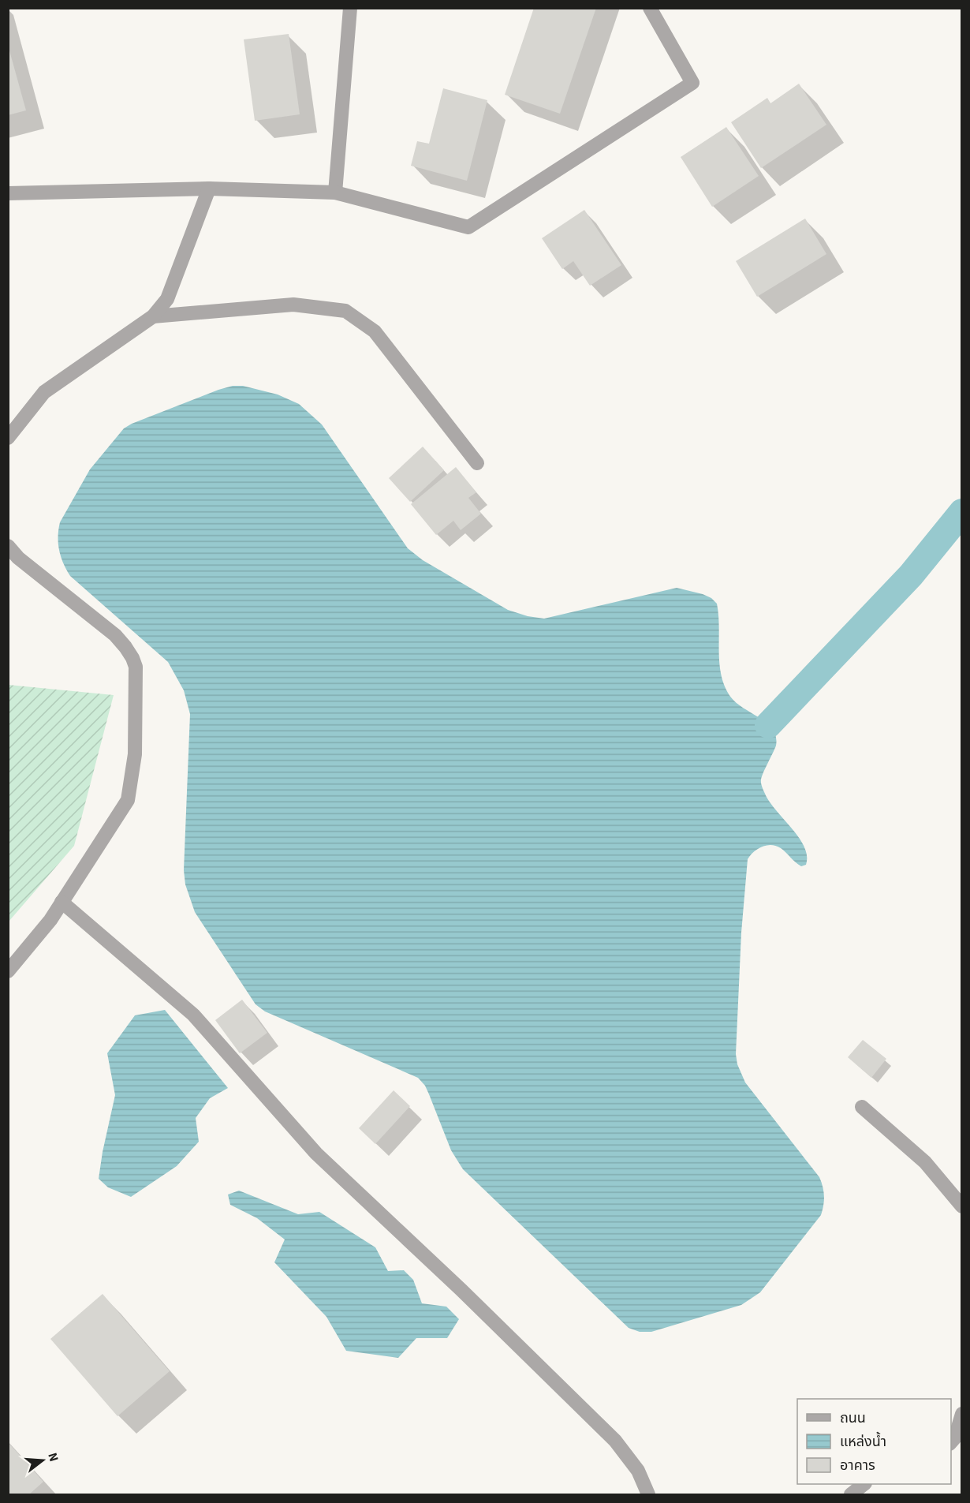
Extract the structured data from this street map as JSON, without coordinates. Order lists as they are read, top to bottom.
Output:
{
  "legend": ["ถนน", "แหล่งน้ำ", "อาคาร"],
  "north": "right"
}
